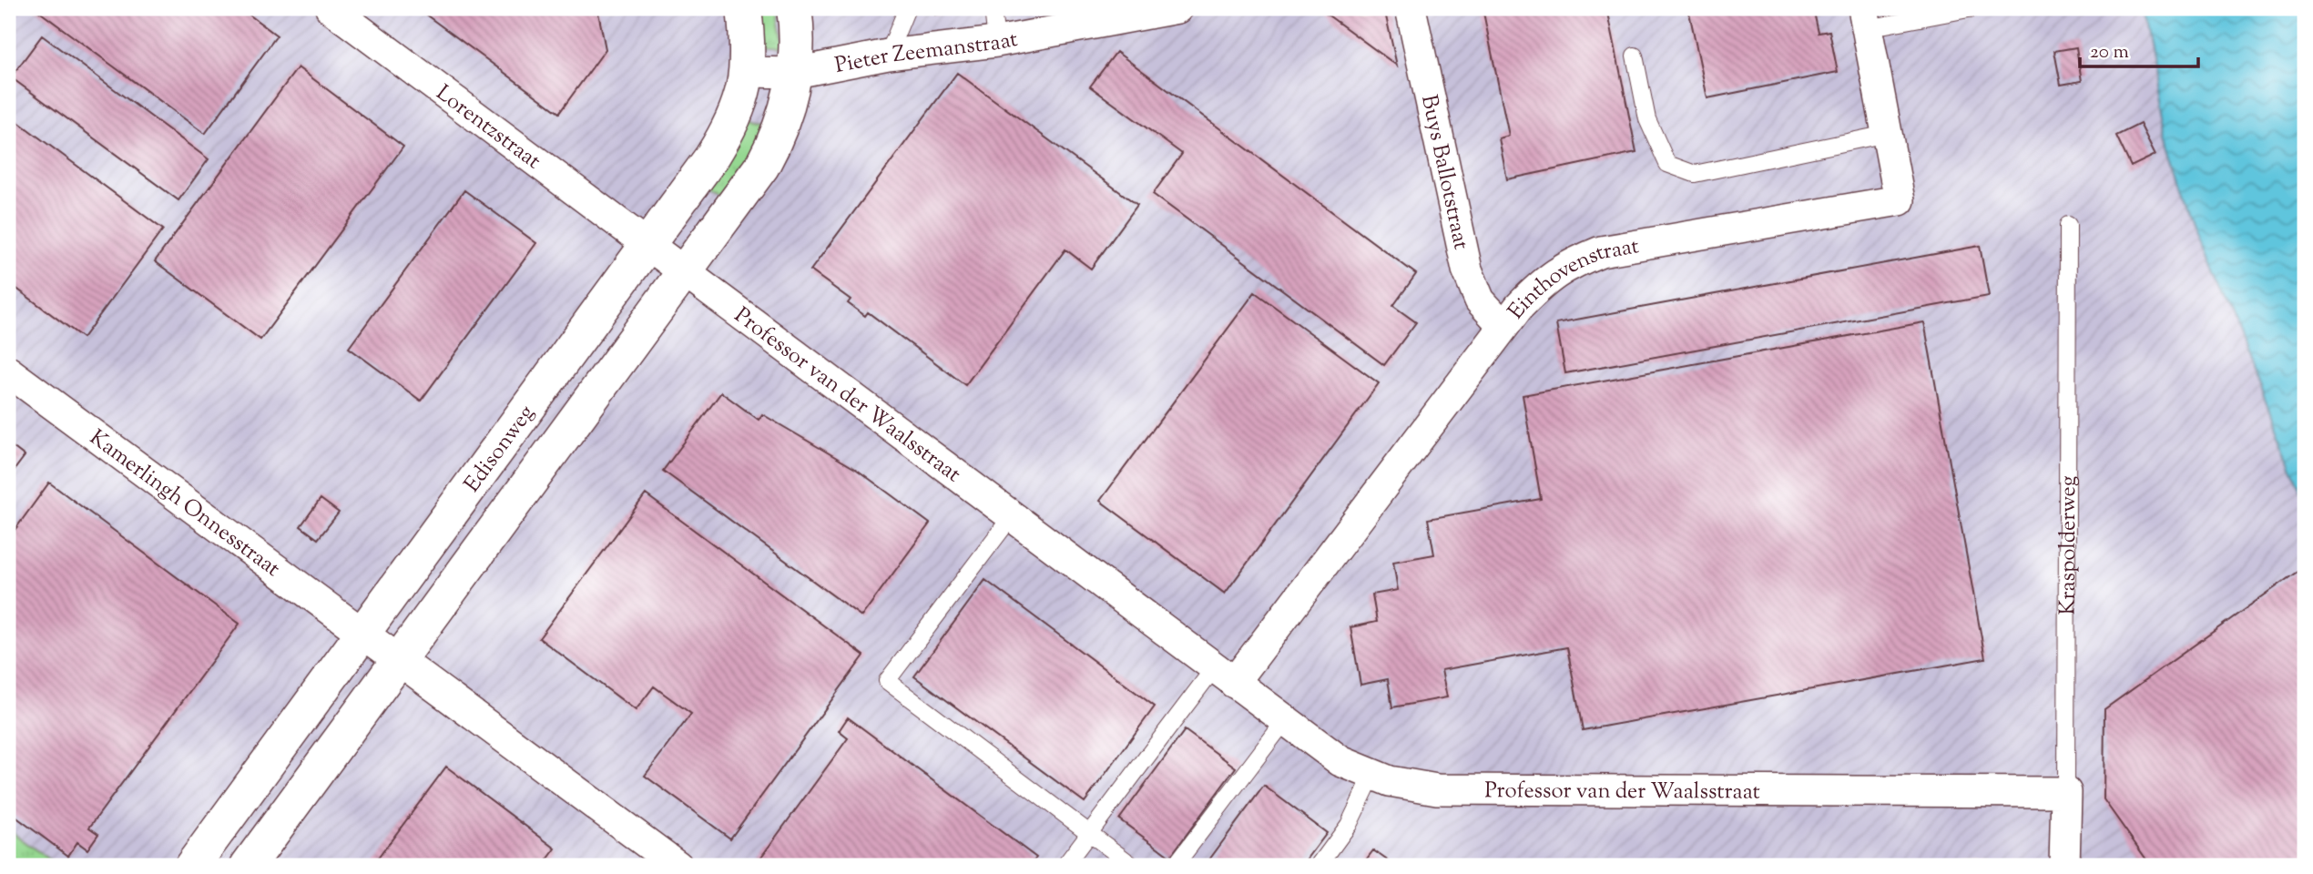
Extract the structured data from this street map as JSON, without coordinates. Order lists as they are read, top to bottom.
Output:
{
  "streets": {
    "street": [
      "Pieter Zeemanstraat",
      "Lorentzstraat",
      "Buys Ballotstraat",
      "Einthovenstraat",
      "Professor van der Waalsstraat",
      "Edisonweg",
      "Kamerlingh Onnesstraat",
      "Kraspolderweg"
    ]
  },
  "crossings": [
    ["Pieter Zeemanstraat", "Edisonweg"],
    ["Lorentzstraat", "Professor van der Waalsstraat"],
    ["Lorentzstraat", "Edisonweg"],
    ["Buys Ballotstraat", "Einthovenstraat"],
    ["Einthovenstraat", "Professor van der Waalsstraat"],
    ["Professor van der Waalsstraat", "Kraspolderweg"],
    ["Edisonweg", "Kamerlingh Onnesstraat"]
  ],
  "scale_bar": "20 m"
}
